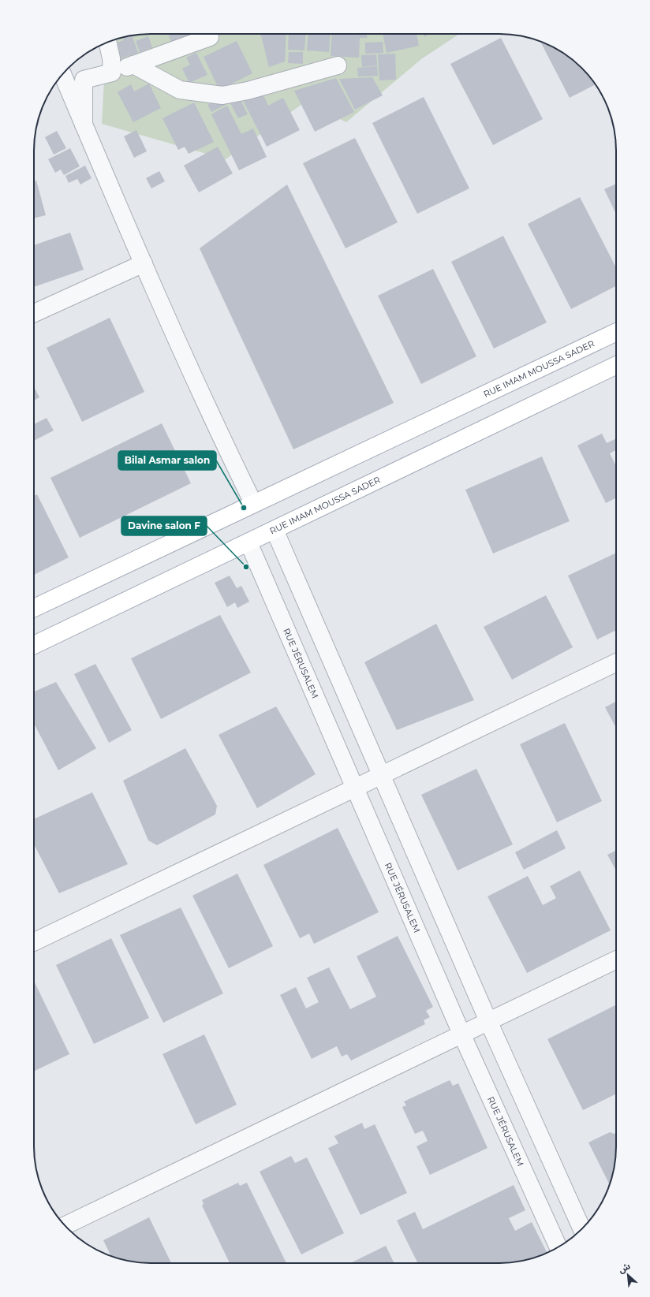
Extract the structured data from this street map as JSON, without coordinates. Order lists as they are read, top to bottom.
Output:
{
  "streets": {
    "main road": ["RUE IMAM MOUSSA SADER"],
    "street": ["RUE JÉRUSALEM"]
  },
  "crossings": [
    ["RUE IMAM MOUSSA SADER", "RUE JÉRUSALEM"]
  ],
  "places": ["Bilal Asmar salon", "Davine salon F"],
  "north": "top left"
}
